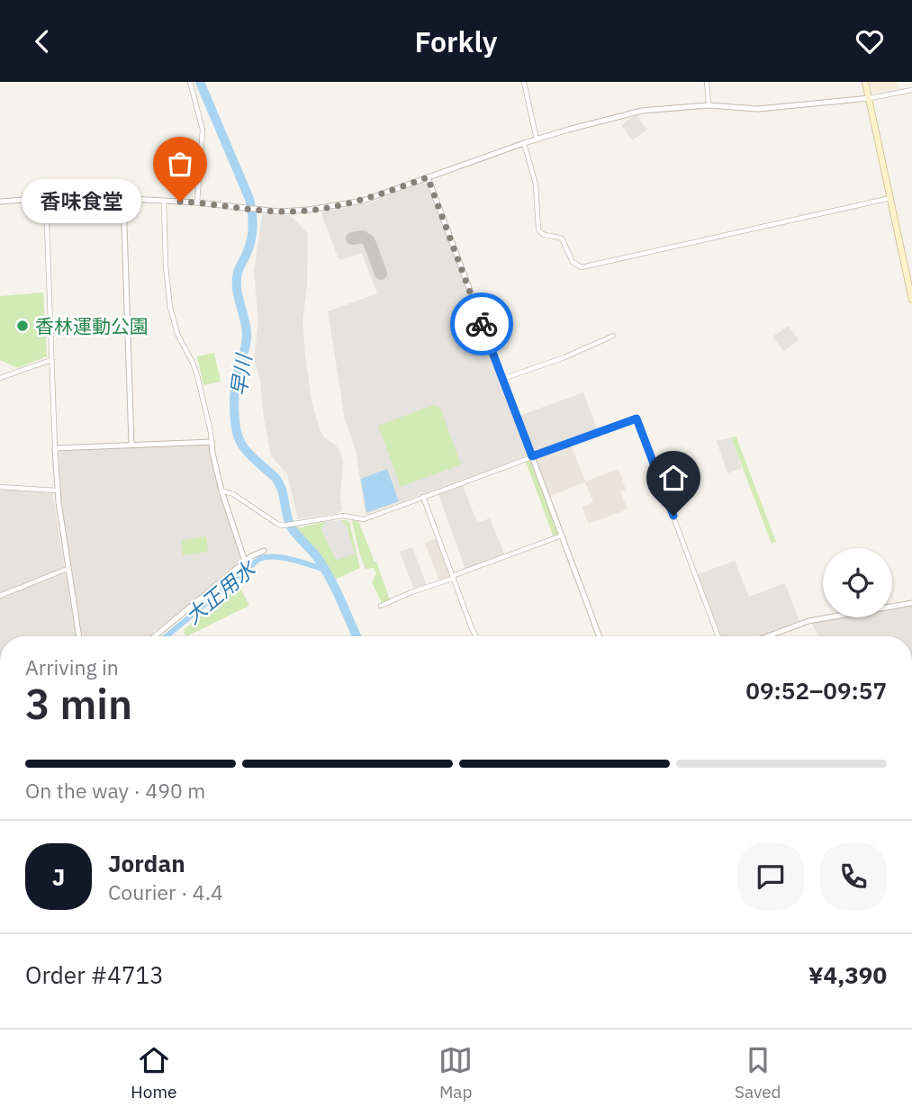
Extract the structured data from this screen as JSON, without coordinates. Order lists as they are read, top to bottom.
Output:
{
  "water": ["早川", "大正用水"],
  "places": ["香味食堂", "香林運動公園"],
  "page": {
    "header": "Forkly",
    "bubble": "香味食堂",
    "heading": ["3 min", "Arriving in", "09:52–09:57"],
    "panel": [
      "Jordan",
      "Courier · 4.4",
      "Order #4713",
      "¥4,390"
    ],
    "bar": "On the way · 490 m",
    "round": "J",
    "tabs": ["Home", "Map", "Saved"]
  }
}
